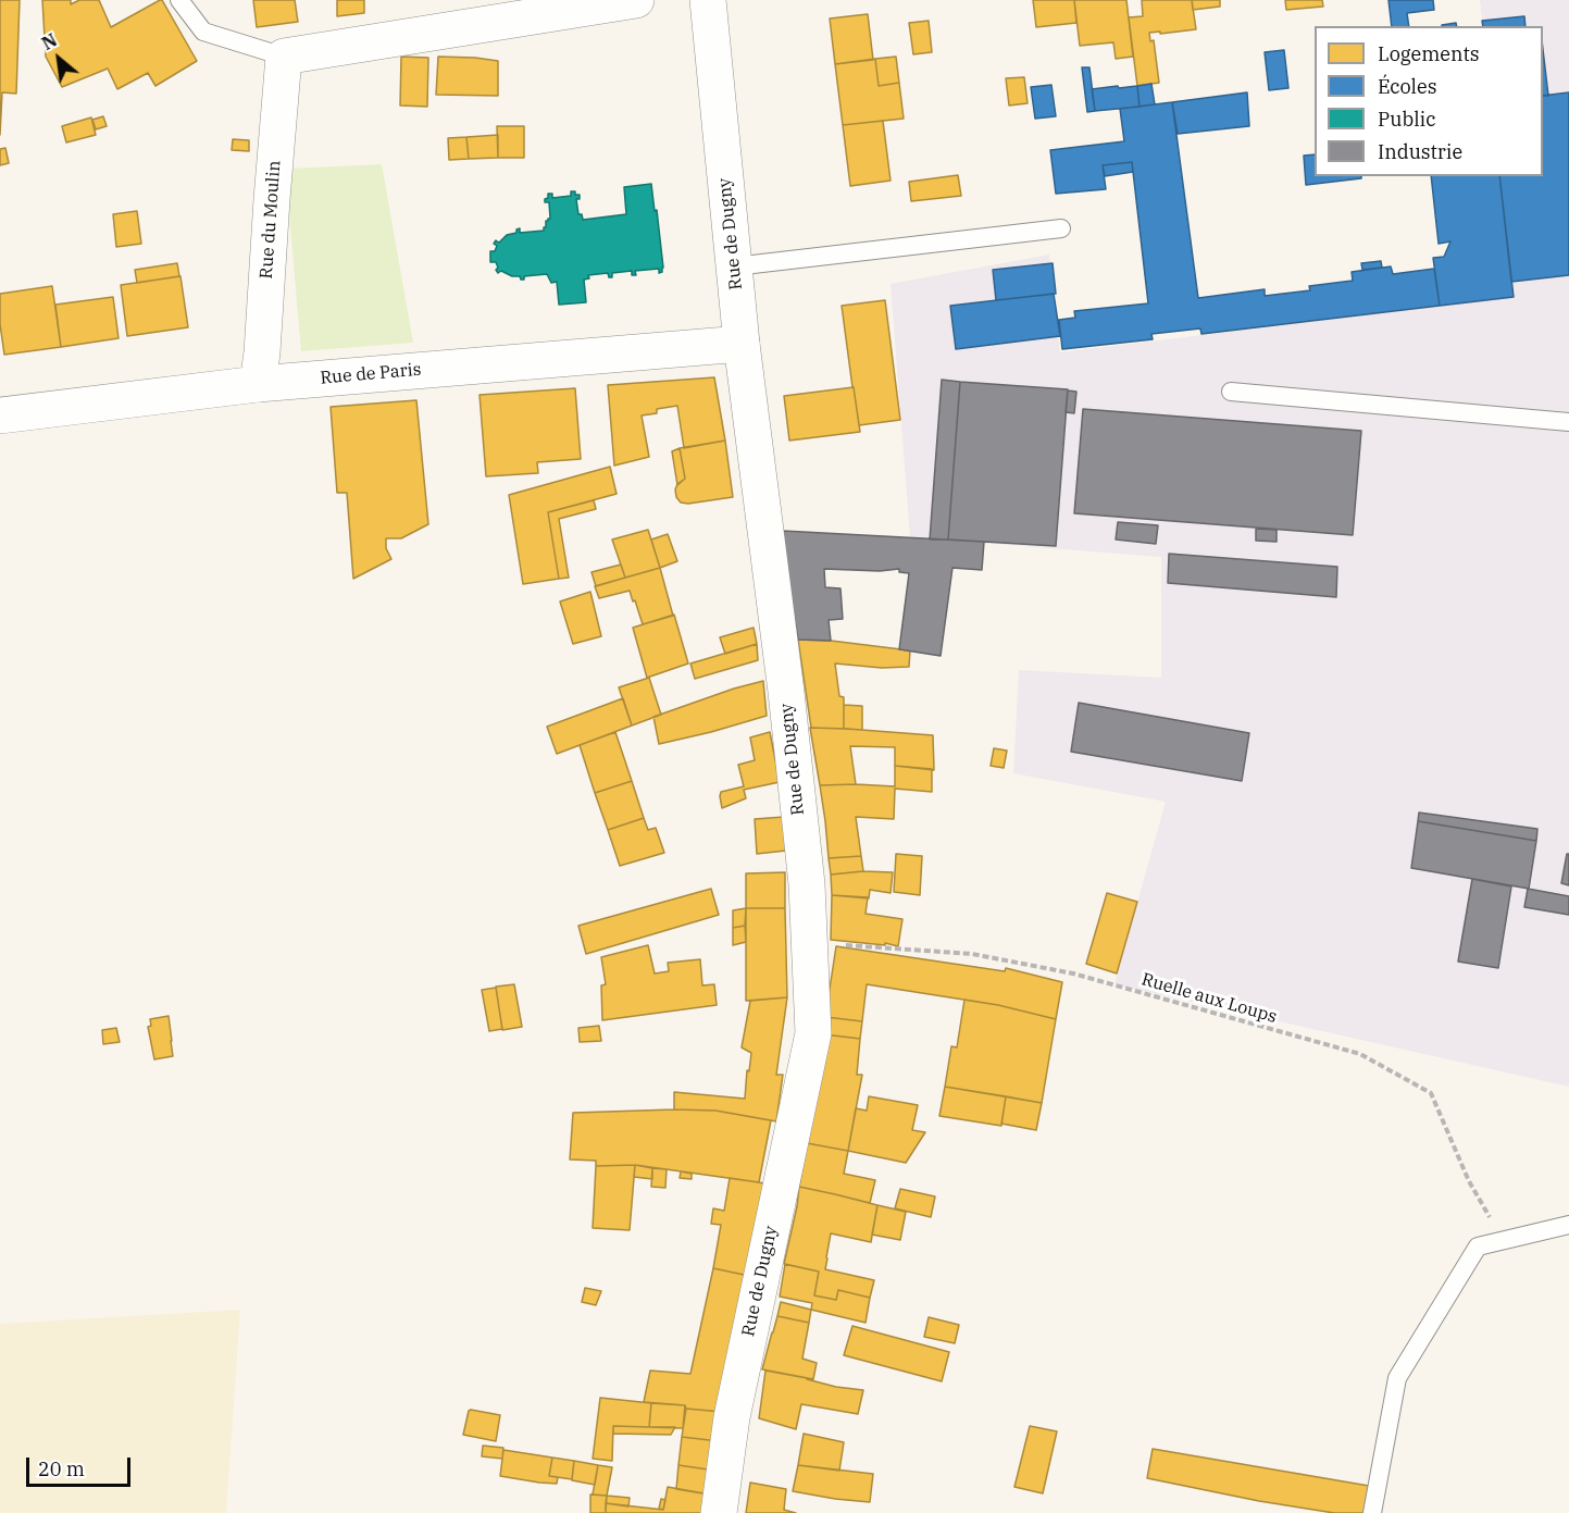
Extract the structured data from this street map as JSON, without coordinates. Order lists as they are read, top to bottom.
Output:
{
  "streets": {
    "street": ["Rue du Moulin", "Rue de Dugny", "Rue de Paris"],
    "path": ["Ruelle aux Loups"]
  },
  "crossings": [
    ["Rue du Moulin", "Rue de Paris"],
    ["Rue de Dugny", "Rue de Paris"],
    ["Rue de Dugny", "Ruelle aux Loups"]
  ],
  "legend": [
    "Logements",
    "Écoles",
    "Public",
    "Industrie"
  ],
  "scale_bar": "20 m",
  "north": "top left"
}
